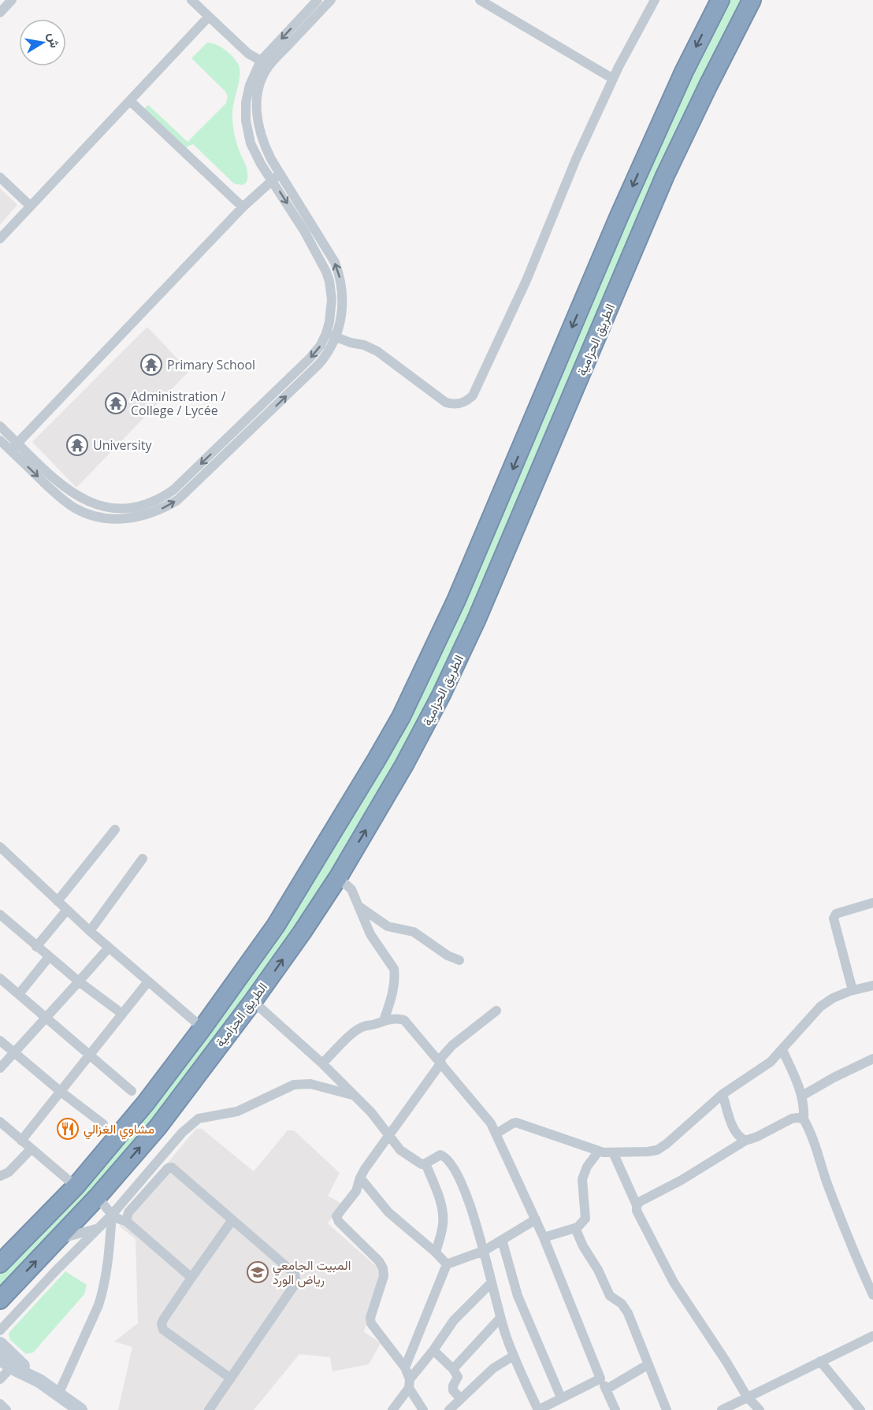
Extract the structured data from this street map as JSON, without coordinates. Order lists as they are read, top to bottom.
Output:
{
  "streets": {
    "highway": ["الطريق الحزامية"]
  },
  "places": {
    "temple": ["Primary School", "Administration / College / Lycée", "University"],
    "restaurant": ["مشاوي الغزالي"],
    "school or university": ["المبيت الجامعي رياض الورد"]
  },
  "north": "right"
}
